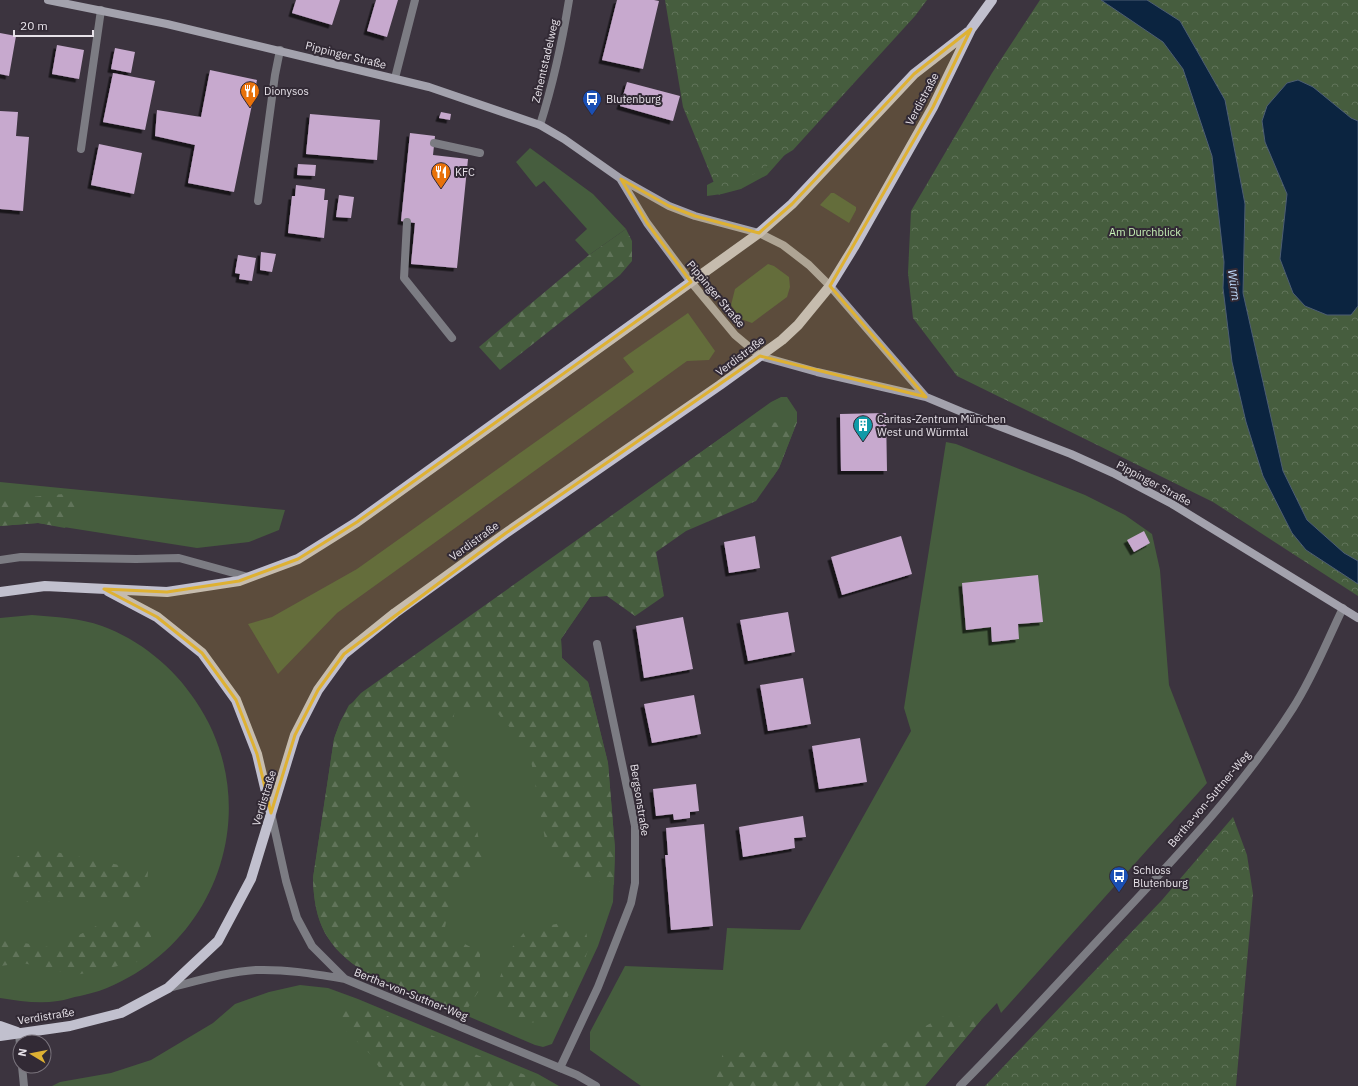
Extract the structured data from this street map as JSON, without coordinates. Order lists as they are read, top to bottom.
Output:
{
  "streets": {
    "main road": ["Pippinger Straße", "Verdistraße"],
    "street": ["Zehentstadelweg", "Bertha-von-Suttner-Weg", "Bergsonstraße"]
  },
  "crossings": [
    ["Pippinger Straße", "Zehentstadelweg"],
    ["Pippinger Straße", "Verdistraße"],
    ["Pippinger Straße", "Bertha-von-Suttner-Weg"],
    ["Verdistraße", "Bertha-von-Suttner-Weg"],
    ["Bertha-von-Suttner-Weg", "Bergsonstraße"]
  ],
  "water": ["Würm"],
  "parks": ["Am Durchblick"],
  "places": {
    "restaurant": ["Dionysos", "KFC"],
    "bus stop": ["Blutenburg", "Schloss Blutenburg"],
    "building": ["Caritas-Zentrum München West und Würmtal"]
  },
  "scale_bar": "20 m",
  "north": "left"
}
